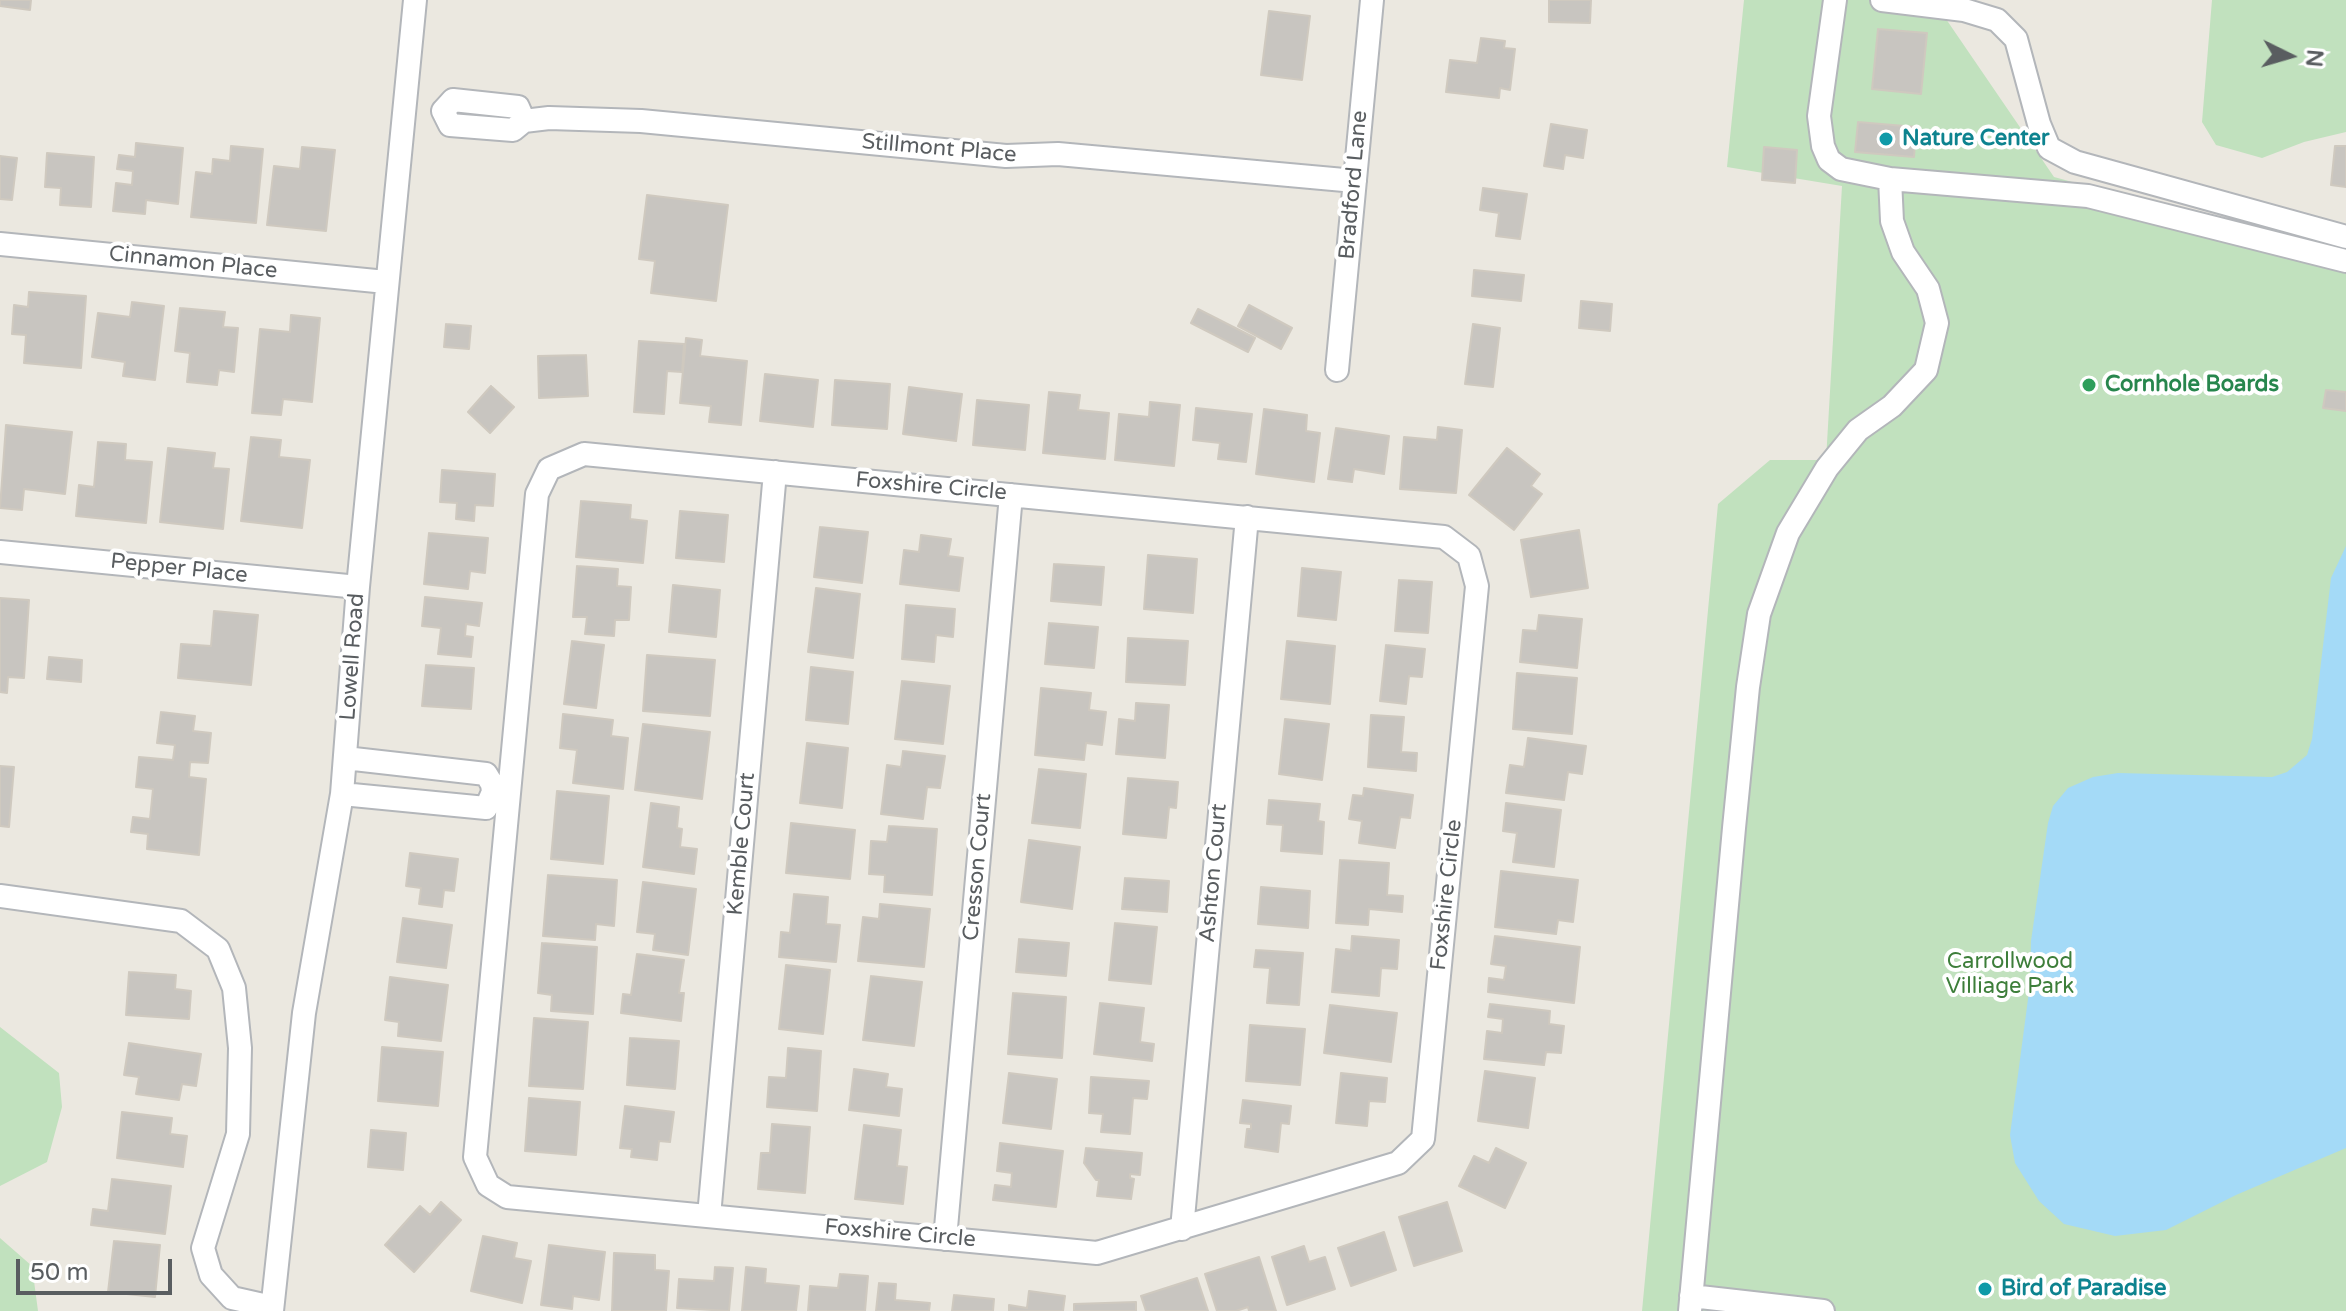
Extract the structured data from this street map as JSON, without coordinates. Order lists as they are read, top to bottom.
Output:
{
  "streets": {
    "street": [
      "Stillmont Place",
      "Bradford Lane",
      "Cinnamon Place",
      "Foxshire Circle",
      "Pepper Place",
      "Lowell Road",
      "Kemble Court",
      "Cresson Court",
      "Ashton Court"
    ]
  },
  "crossings": [
    ["Stillmont Place", "Bradford Lane"],
    ["Stillmont Place", "Lowell Road"],
    ["Cinnamon Place", "Lowell Road"],
    ["Foxshire Circle", "Kemble Court"],
    ["Foxshire Circle", "Cresson Court"],
    ["Foxshire Circle", "Ashton Court"],
    ["Pepper Place", "Lowell Road"]
  ],
  "parks": ["Carrollwood Villiage Park"],
  "places": ["Nature Center", "Cornhole Boards", "Bird of Paradise"],
  "scale_bar": "50 m",
  "north": "right"
}
